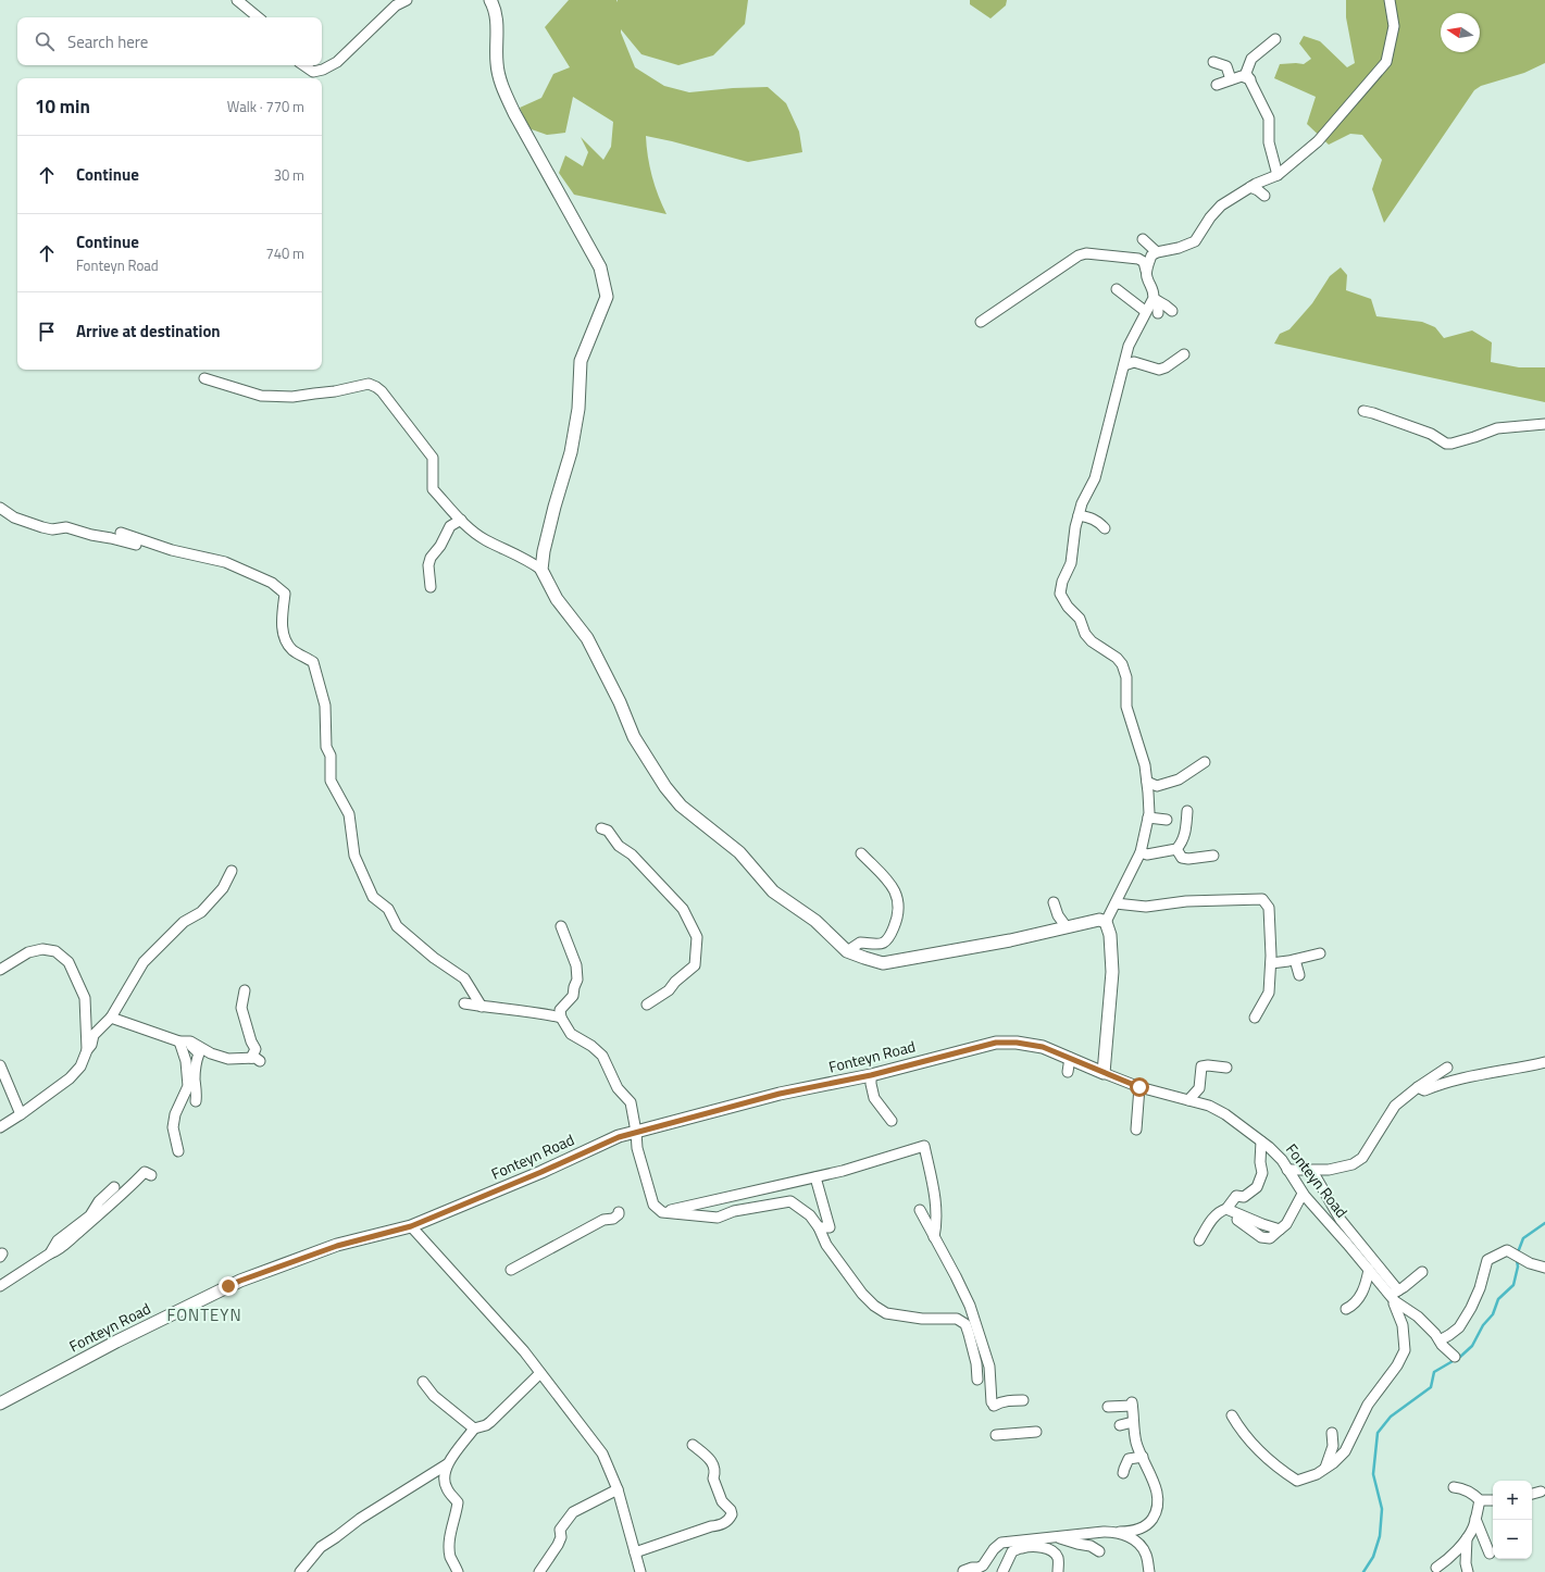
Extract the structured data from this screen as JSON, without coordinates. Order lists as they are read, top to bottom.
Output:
{
  "streets": {
    "street": ["Fonteyn Road"]
  },
  "districts": ["FONTEYN"],
  "north": "left",
  "page": {
    "search": "Search here",
    "heading": ["10 min", "Walk · 770 m"],
    "list": [
      ["Continue", "30 m"],
      ["Continue", "Fonteyn Road", "740 m"],
      "Arrive at destination"
    ],
    "map_buttons": ["+", "−"]
  }
}
